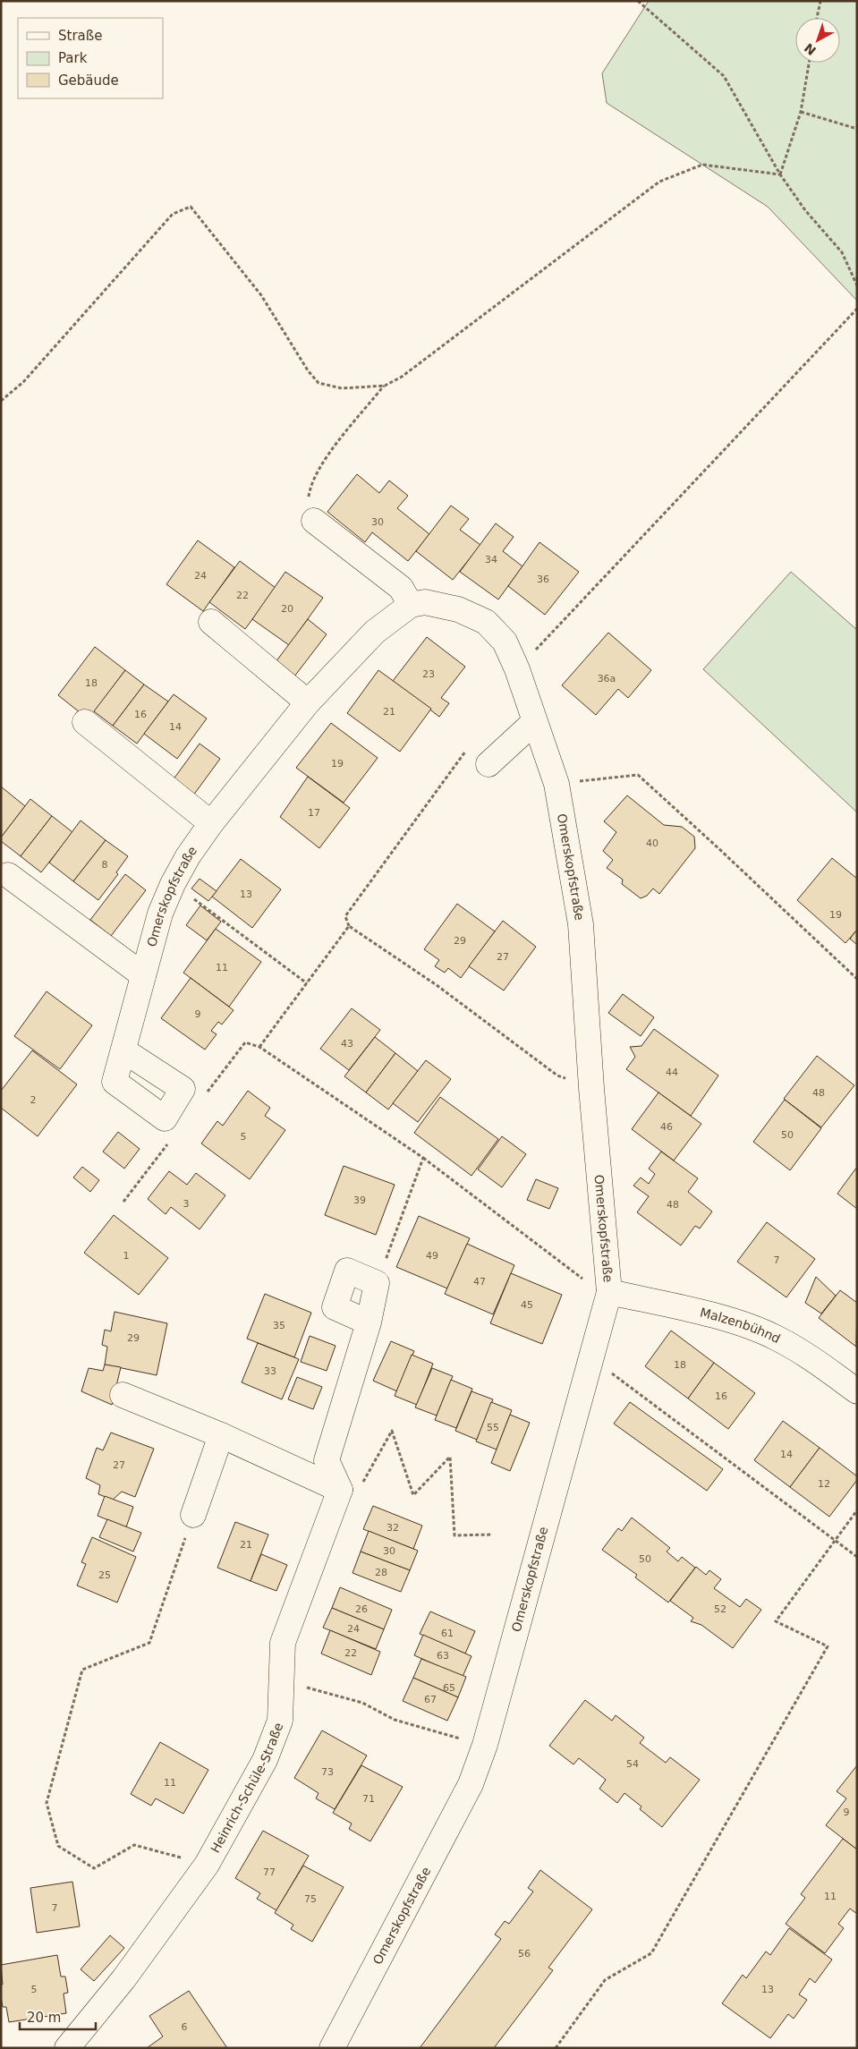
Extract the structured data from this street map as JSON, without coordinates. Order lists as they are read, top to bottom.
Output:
{
  "streets": {
    "street": ["Omerskopfstraße", "Malzenbühnd", "Heinrich-Schüle-Straße"]
  },
  "crossings": [
    ["Omerskopfstraße", "Malzenbühnd"]
  ],
  "house_numbers": [
    "30",
    "34",
    "24",
    "36",
    "22",
    "20",
    "23",
    "36a",
    "18",
    "21",
    "16",
    "14",
    "19",
    "17",
    "40",
    "8",
    "13",
    "19",
    "29",
    "27",
    "11",
    "9",
    "43",
    "44",
    "48",
    "2",
    "46",
    "50",
    "5",
    "39",
    "3",
    "48",
    "1",
    "49",
    "7",
    "47",
    "45",
    "35",
    "29",
    "18",
    "33",
    "16",
    "55",
    "14",
    "27",
    "12",
    "32",
    "21",
    "30",
    "50",
    "28",
    "25",
    "26",
    "52",
    "24",
    "61",
    "22",
    "63",
    "65",
    "67",
    "54",
    "73",
    "11",
    "71",
    "9",
    "77",
    "11",
    "75",
    "7",
    "56",
    "5",
    "13",
    "6"
  ],
  "legend": ["Straße", "Park", "Gebäude"],
  "scale_bar": "20 m",
  "north": "bottom left"
}
